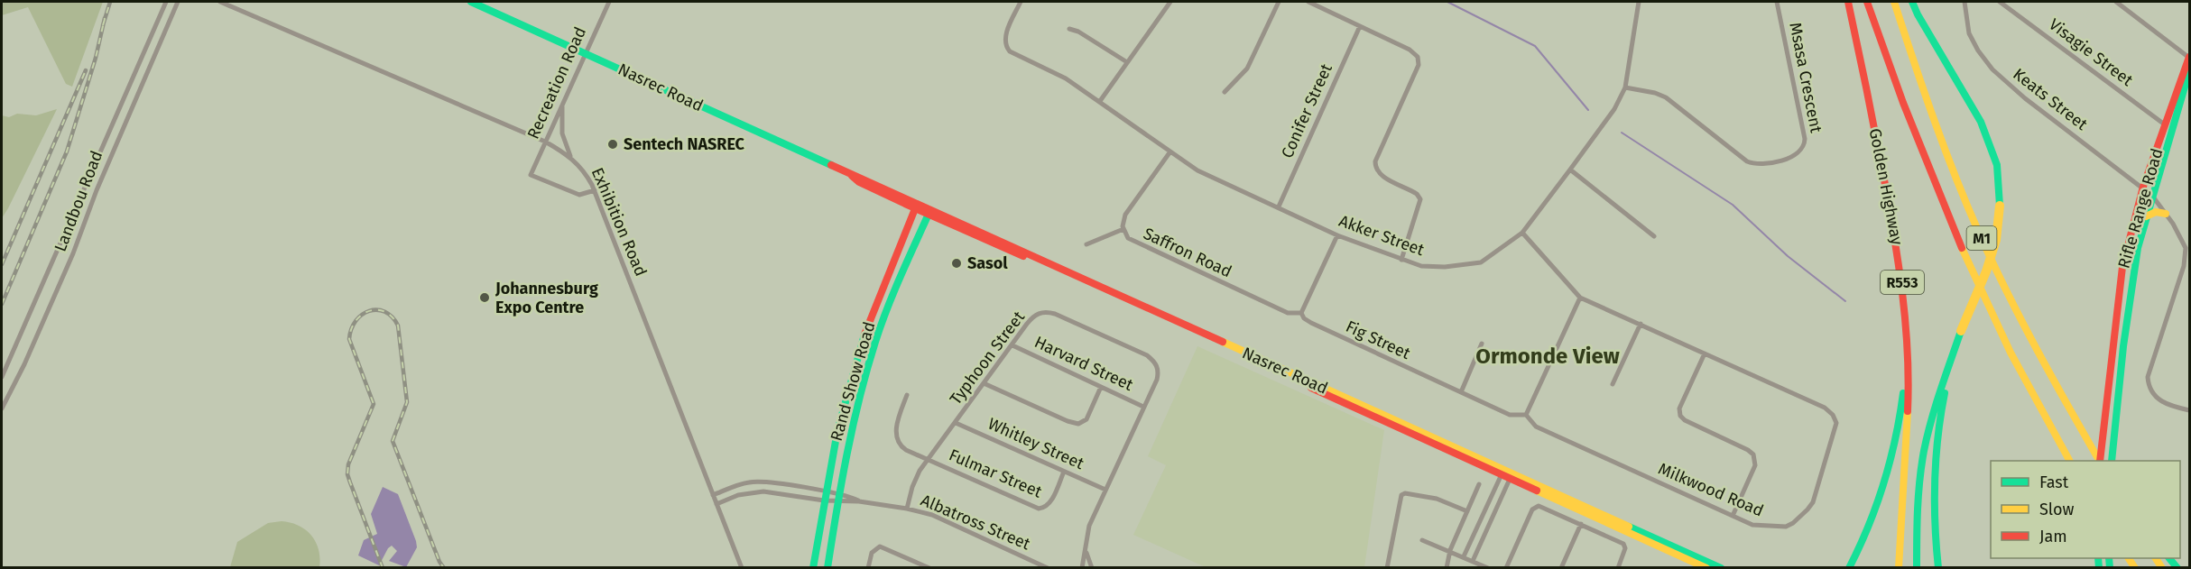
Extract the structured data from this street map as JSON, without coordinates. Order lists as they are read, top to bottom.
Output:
{
  "streets": {
    "main road": [
      "Nasrec Road",
      "Golden Highway",
      "Rifle Range Road",
      "M1",
      "R553",
      "Rand Show Road"
    ],
    "street": [
      "Visagie Street",
      "Msasa Crescent",
      "Recreation Road",
      "Keats Street",
      "Conifer Street",
      "Landbou Road",
      "Exhibition Road",
      "Akker Street",
      "Saffron Road",
      "Fig Street",
      "Typhoon Street",
      "Harvard Street",
      "Whitley Street",
      "Fulmar Street",
      "Milkwood Road",
      "Albatross Street"
    ]
  },
  "crossings": [
    ["Visagie Street", "Rifle Range Road"],
    ["Msasa Crescent", "Akker Street"],
    ["Recreation Road", "Nasrec Road"],
    ["Recreation Road", "Exhibition Road"],
    ["Nasrec Road", "Rand Show Road"],
    ["Keats Street", "Rifle Range Road"],
    ["Conifer Street", "Akker Street"],
    ["Akker Street", "Saffron Road"],
    ["Akker Street", "Milkwood Road"],
    ["Saffron Road", "Fig Street"],
    ["Fig Street", "Milkwood Road"],
    ["Typhoon Street", "Harvard Street"],
    ["Typhoon Street", "Whitley Street"],
    ["Typhoon Street", "Fulmar Street"],
    ["Typhoon Street", "Albatross Street"],
    ["Rand Show Road", "Albatross Street"],
    ["Whitley Street", "Fulmar Street"]
  ],
  "districts": ["Ormonde View"],
  "places": ["Sentech NASREC", "Sasol", "Johannesburg Expo Centre"],
  "legend": ["Fast", "Slow", "Jam"]
}
